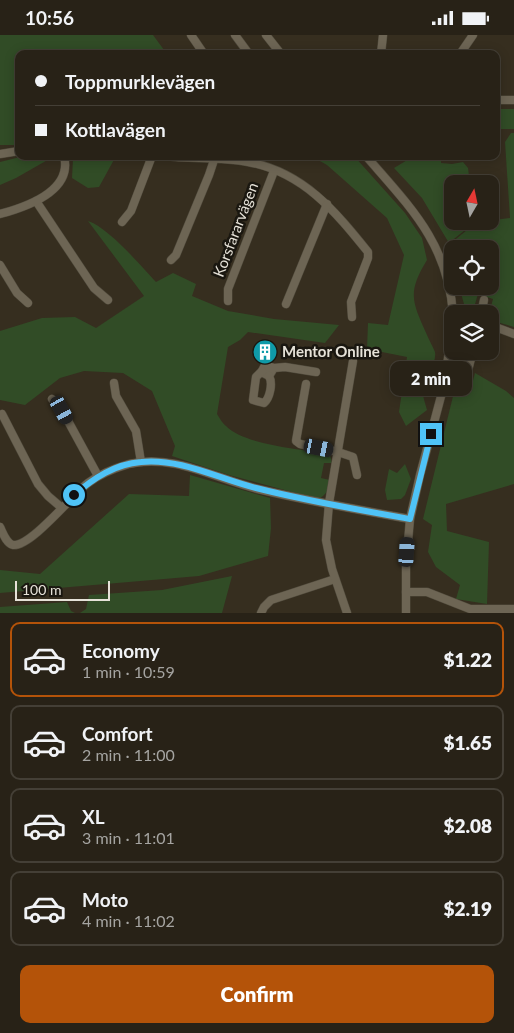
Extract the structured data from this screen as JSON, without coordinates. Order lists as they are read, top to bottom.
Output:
{
  "streets": {
    "street": ["Korsfararvägen"]
  },
  "places": {
    "building": ["Mentor Online"]
  },
  "scale_bar": "100 m",
  "north": "top",
  "page": {
    "status": "10:56",
    "banner": ["Toppmurklevägen", "Kottlavägen"],
    "bubble": "2 min",
    "scale": "100 m",
    "list": [
      {
        "name": "Economy",
        "note": "1 min · 10:59",
        "value": "$1.22"
      },
      {
        "name": "Comfort",
        "note": "2 min · 11:00",
        "value": "$1.65"
      },
      {
        "name": "XL",
        "note": "3 min · 11:01",
        "value": "$2.08"
      },
      {
        "name": "Moto",
        "note": "4 min · 11:02",
        "value": "$2.19"
      }
    ],
    "buttons": "Confirm"
  }
}
